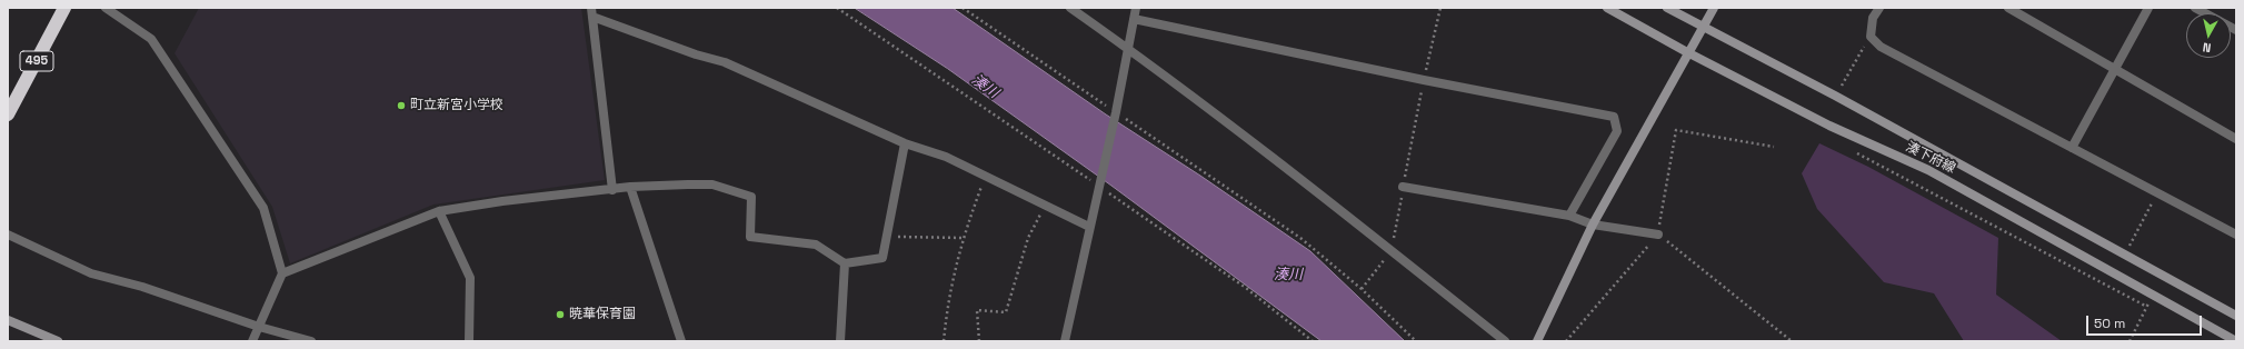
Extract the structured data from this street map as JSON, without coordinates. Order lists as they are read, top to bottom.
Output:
{
  "streets": {
    "highway": ["495"],
    "main road": ["湊下府線"]
  },
  "water": ["湊川"],
  "places": ["町立新宮小学校", "暁華保育園"],
  "scale_bar": "50 m",
  "north": "bottom"
}
